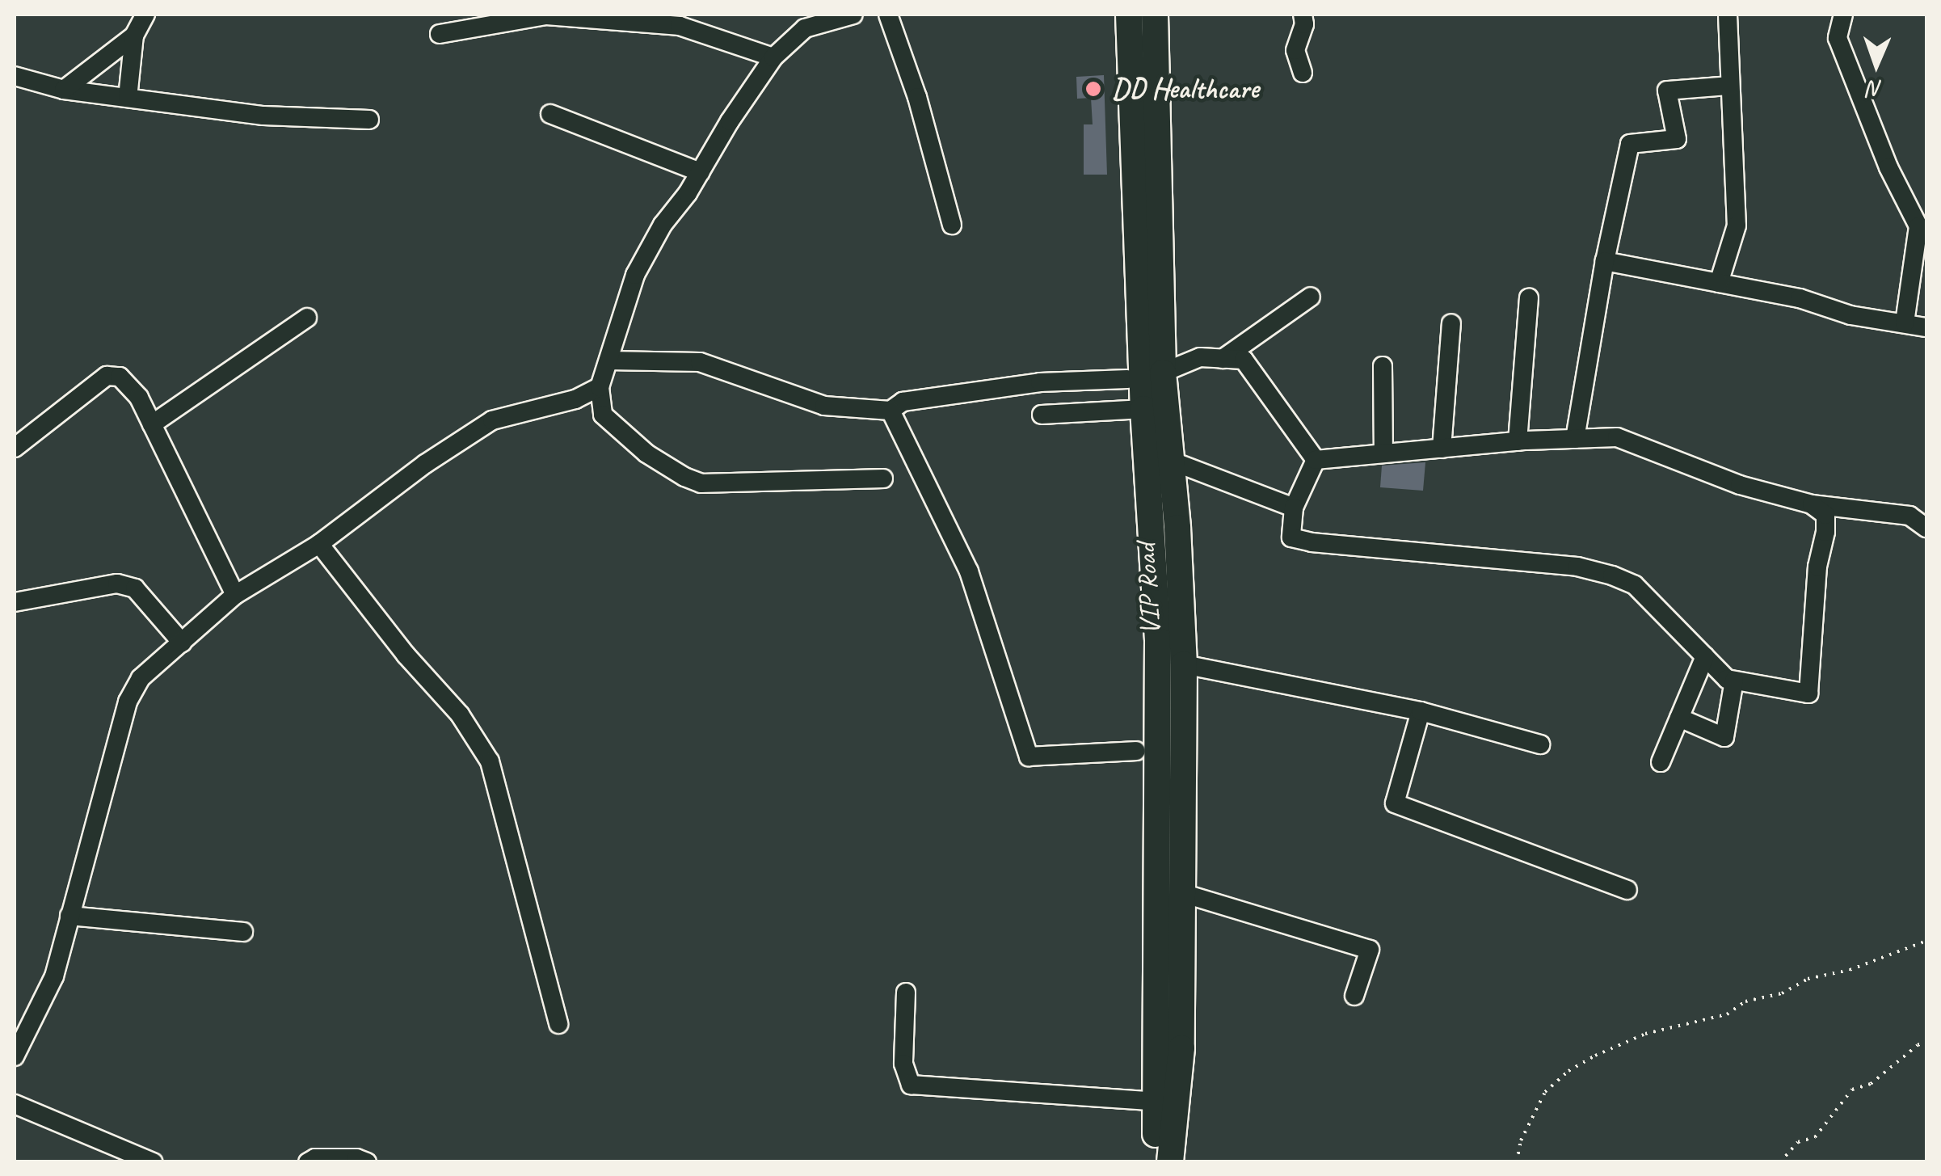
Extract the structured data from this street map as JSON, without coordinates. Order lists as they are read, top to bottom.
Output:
{
  "streets": {
    "main road": ["VIP Road"]
  },
  "places": ["DD Healthcare"],
  "north": "bottom"
}
